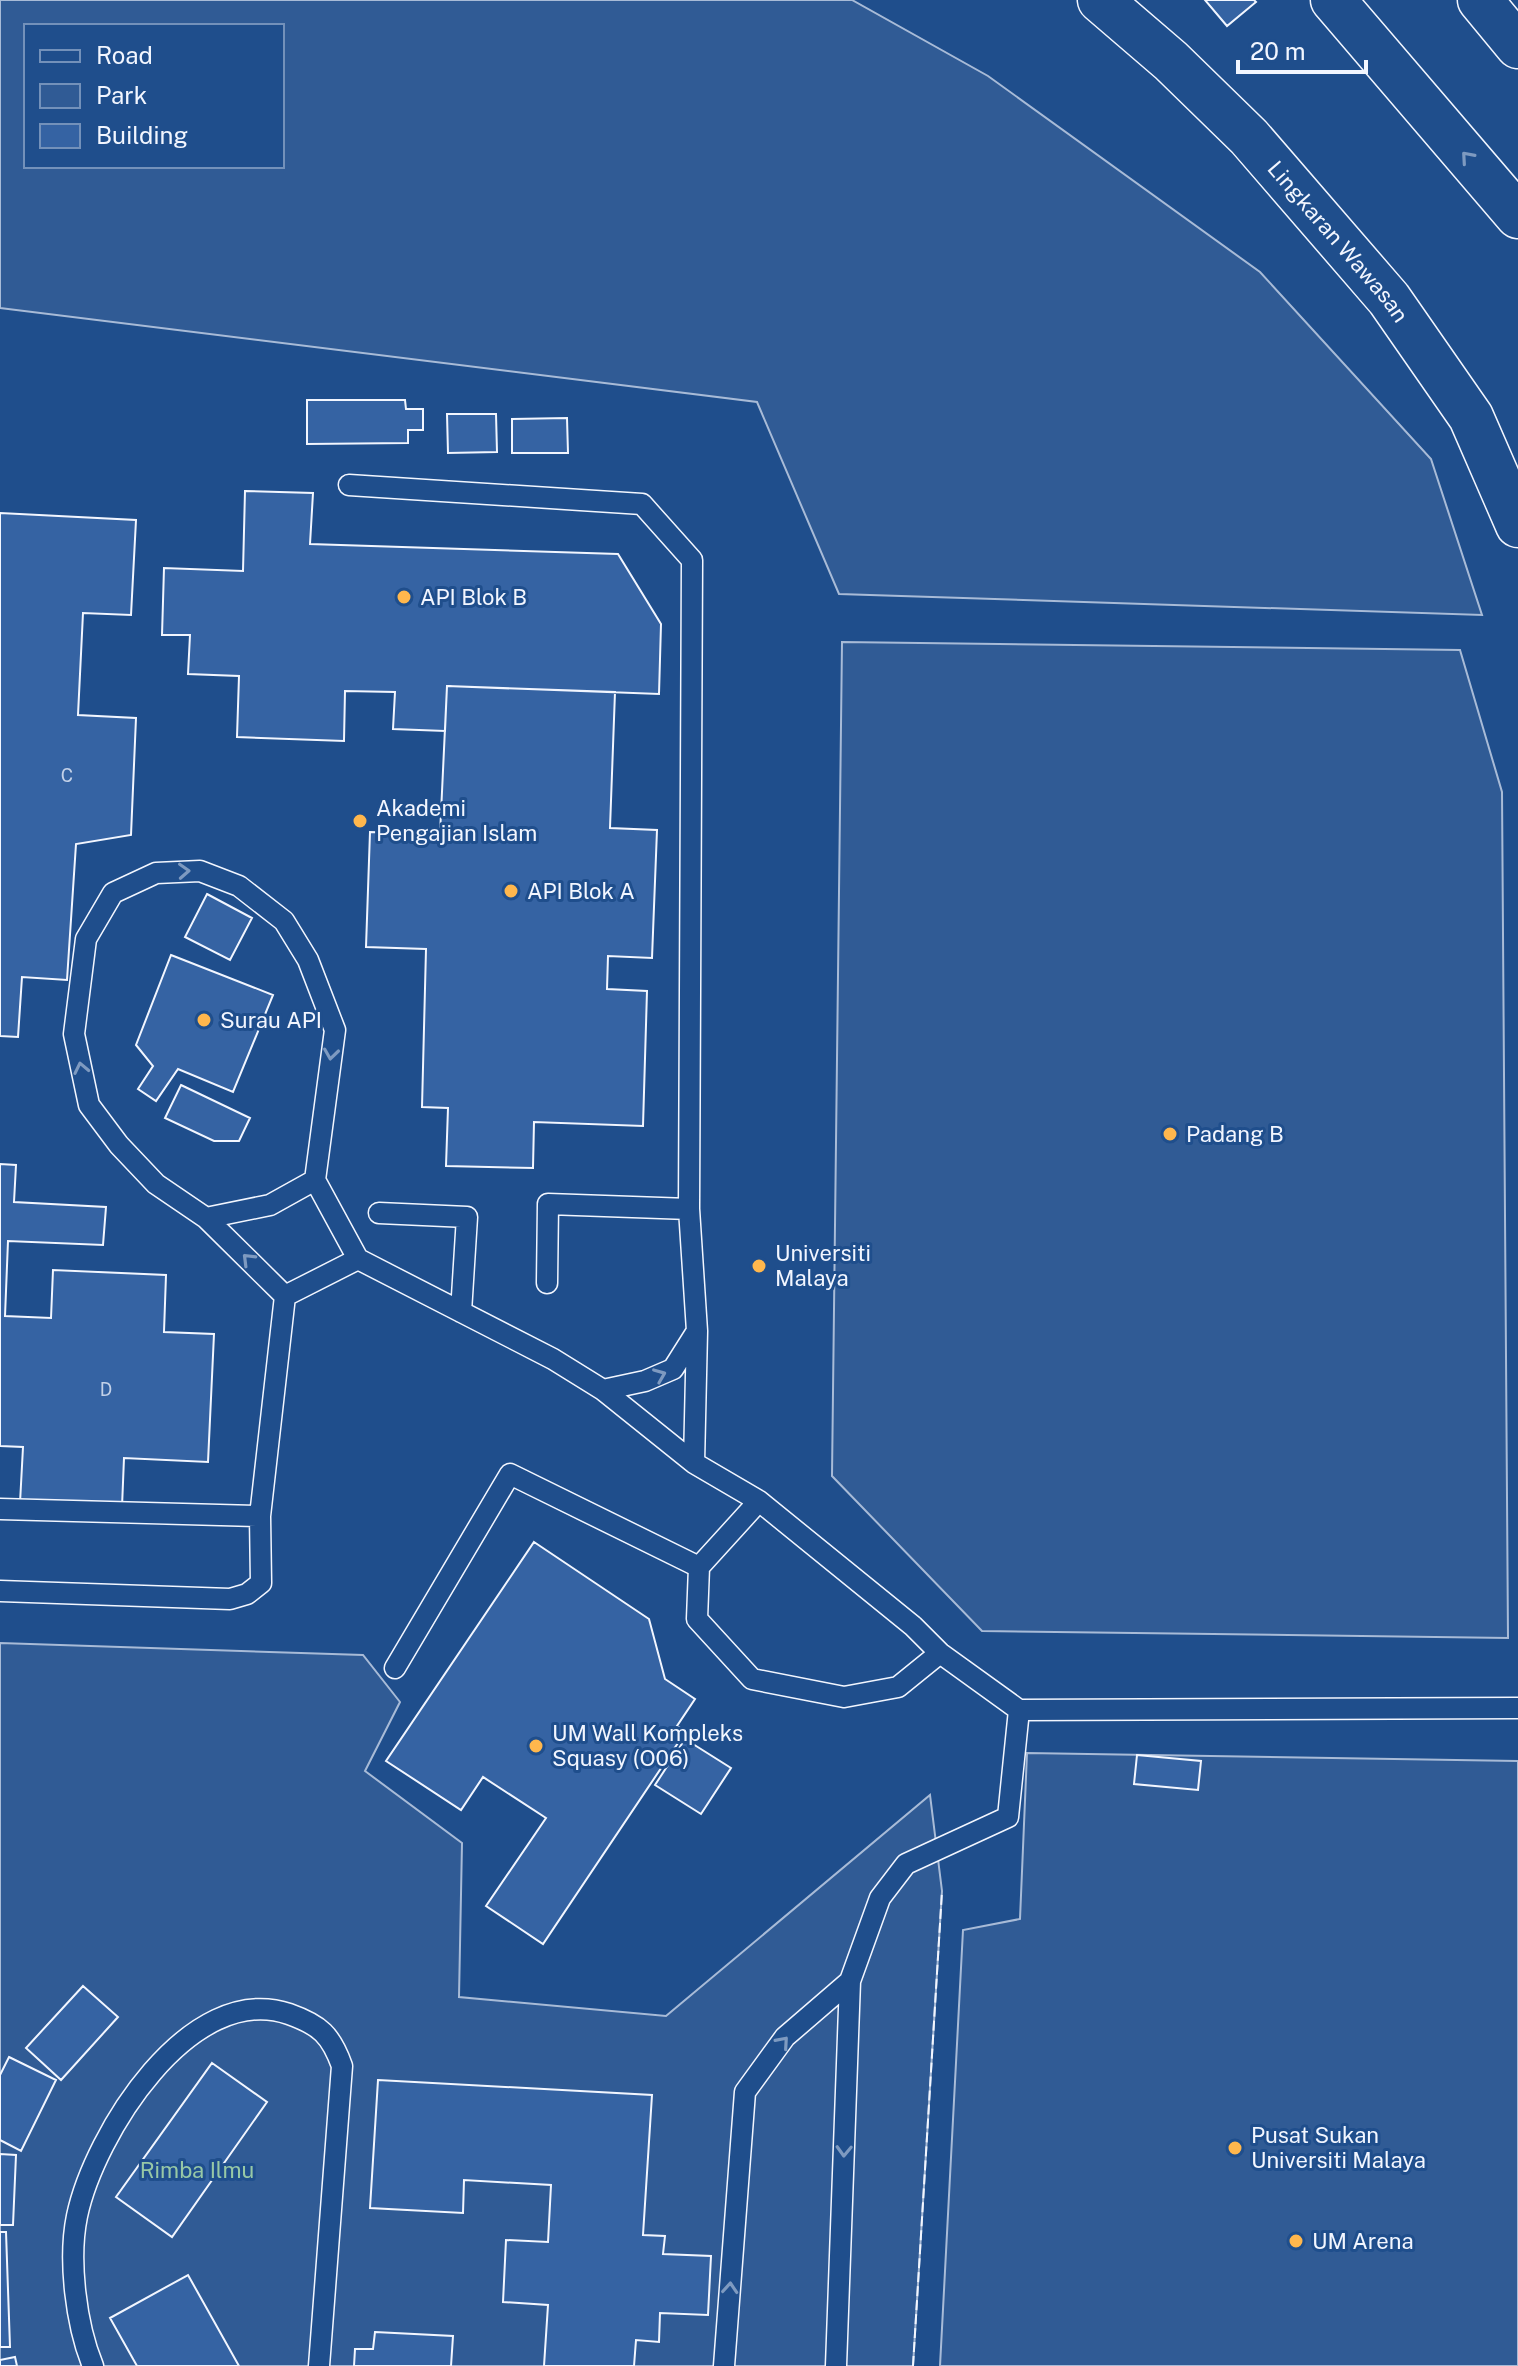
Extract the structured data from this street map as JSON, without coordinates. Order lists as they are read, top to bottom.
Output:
{
  "streets": {
    "main road": ["Lingkaran Wawasan"]
  },
  "parks": ["Rimba Ilmu"],
  "places": [
    "API Blok B",
    "Akademi Pengajian Islam",
    "API Blok A",
    "Surau API",
    "Padang B",
    "Universiti Malaya",
    "UM Wall Kompleks Squasy (O06)",
    "Pusat Sukan Universiti Malaya",
    "UM Arena"
  ],
  "house_numbers": ["C", "D"],
  "legend": ["Road", "Park", "Building"],
  "scale_bar": "20 m"
}
